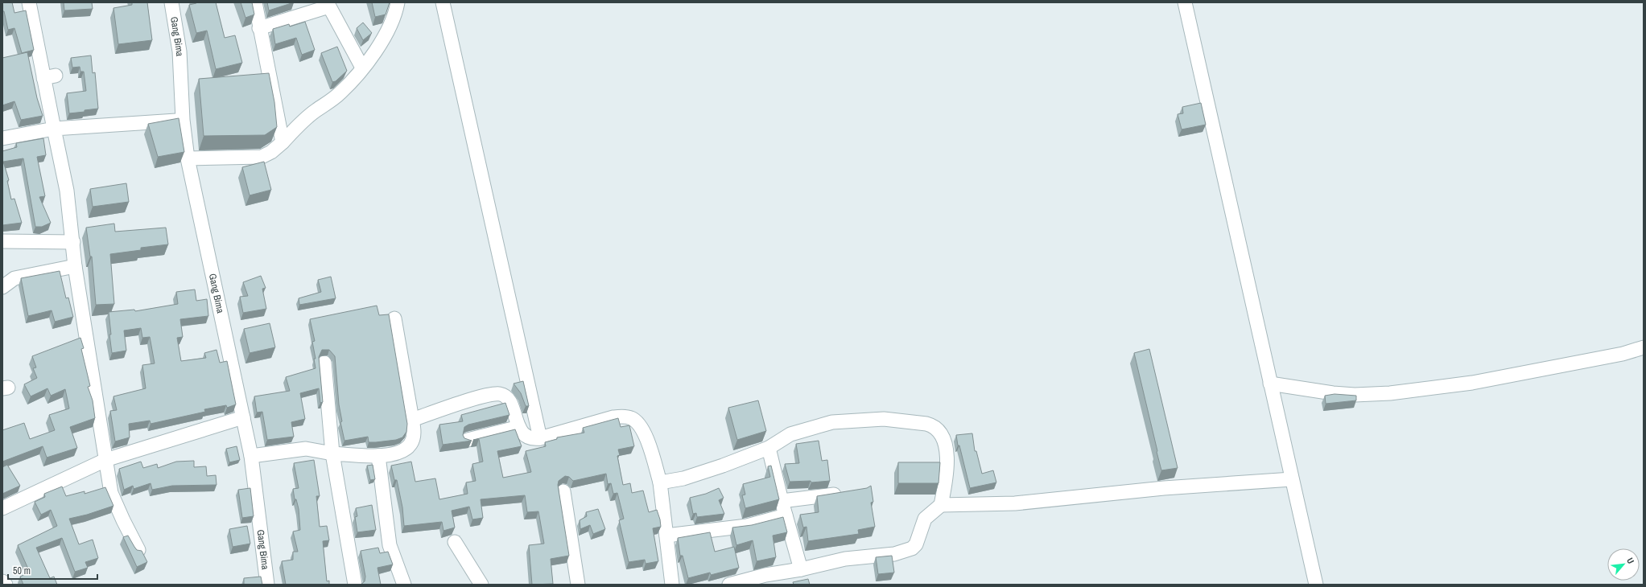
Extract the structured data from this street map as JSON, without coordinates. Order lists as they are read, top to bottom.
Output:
{
  "streets": {
    "street": ["Gang Bima"]
  },
  "scale_bar": "50 m",
  "north": "top right"
}
